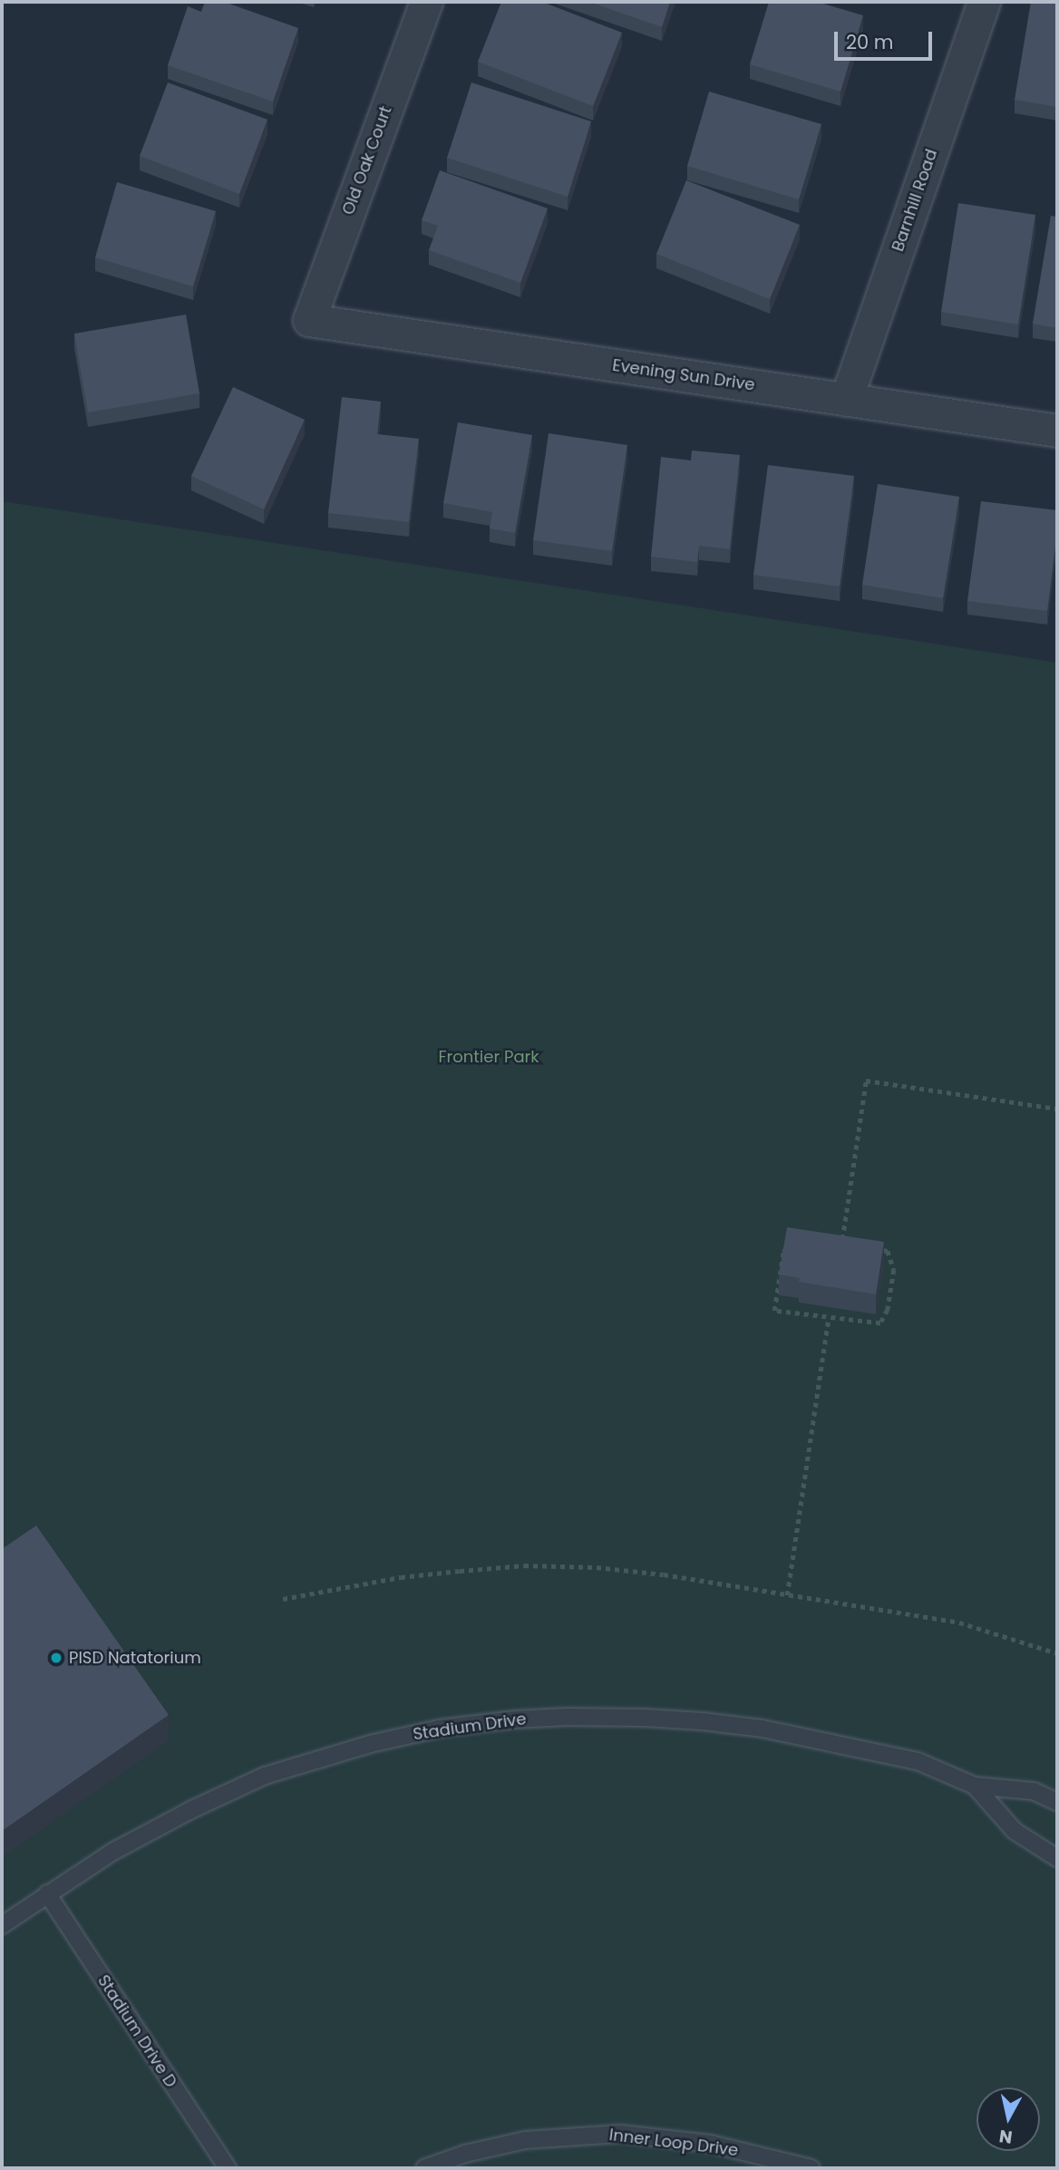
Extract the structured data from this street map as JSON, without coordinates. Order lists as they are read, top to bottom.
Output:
{
  "streets": {
    "street": ["Old Oak Court", "Barnhill Road", "Evening Sun Drive"],
    "lane": ["Stadium Drive", "Stadium Drive D", "Inner Loop Drive"]
  },
  "crossings": [
    ["Old Oak Court", "Evening Sun Drive"],
    ["Barnhill Road", "Evening Sun Drive"],
    ["Stadium Drive", "Stadium Drive D"]
  ],
  "parks": ["Frontier Park"],
  "places": ["PISD Natatorium"],
  "scale_bar": "20 m",
  "north": "bottom"
}
